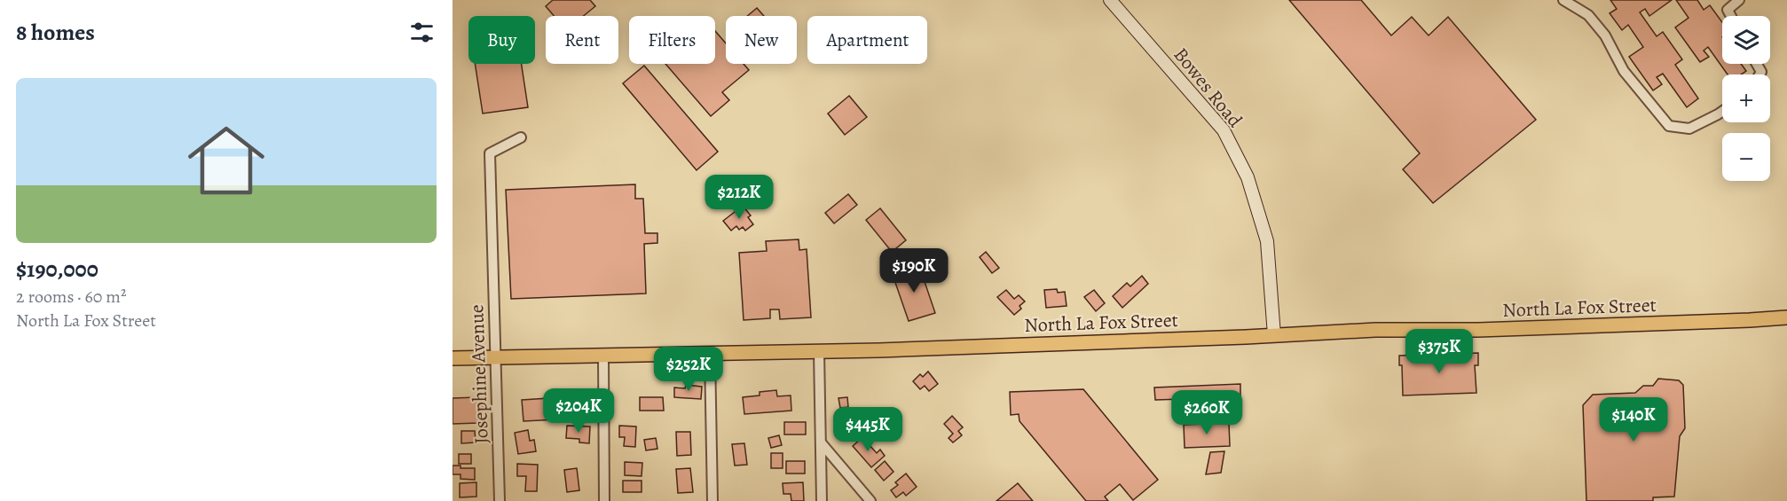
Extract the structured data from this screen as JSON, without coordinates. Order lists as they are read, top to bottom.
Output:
{
  "streets": {
    "main road": ["North La Fox Street"],
    "street": ["Bowes Road", "Josephine Avenue"]
  },
  "crossings": [
    ["Bowes Road", "North La Fox Street"],
    ["North La Fox Street", "Josephine Avenue"]
  ],
  "page": {
    "heading": "8 homes",
    "map_buttons": ["+", "−"],
    "chip": [
      "Buy",
      "Rent",
      "Filters",
      "New",
      "Apartment"
    ],
    "list": [
      {
        "name": "$190,000",
        "note": "2 rooms · 60 m² · North La Fox Street"
      }
    ],
    "price": [
      "$212K",
      "$190K",
      "$375K",
      "$252K",
      "$204K",
      "$260K",
      "$140K",
      "$445K"
    ]
  }
}
